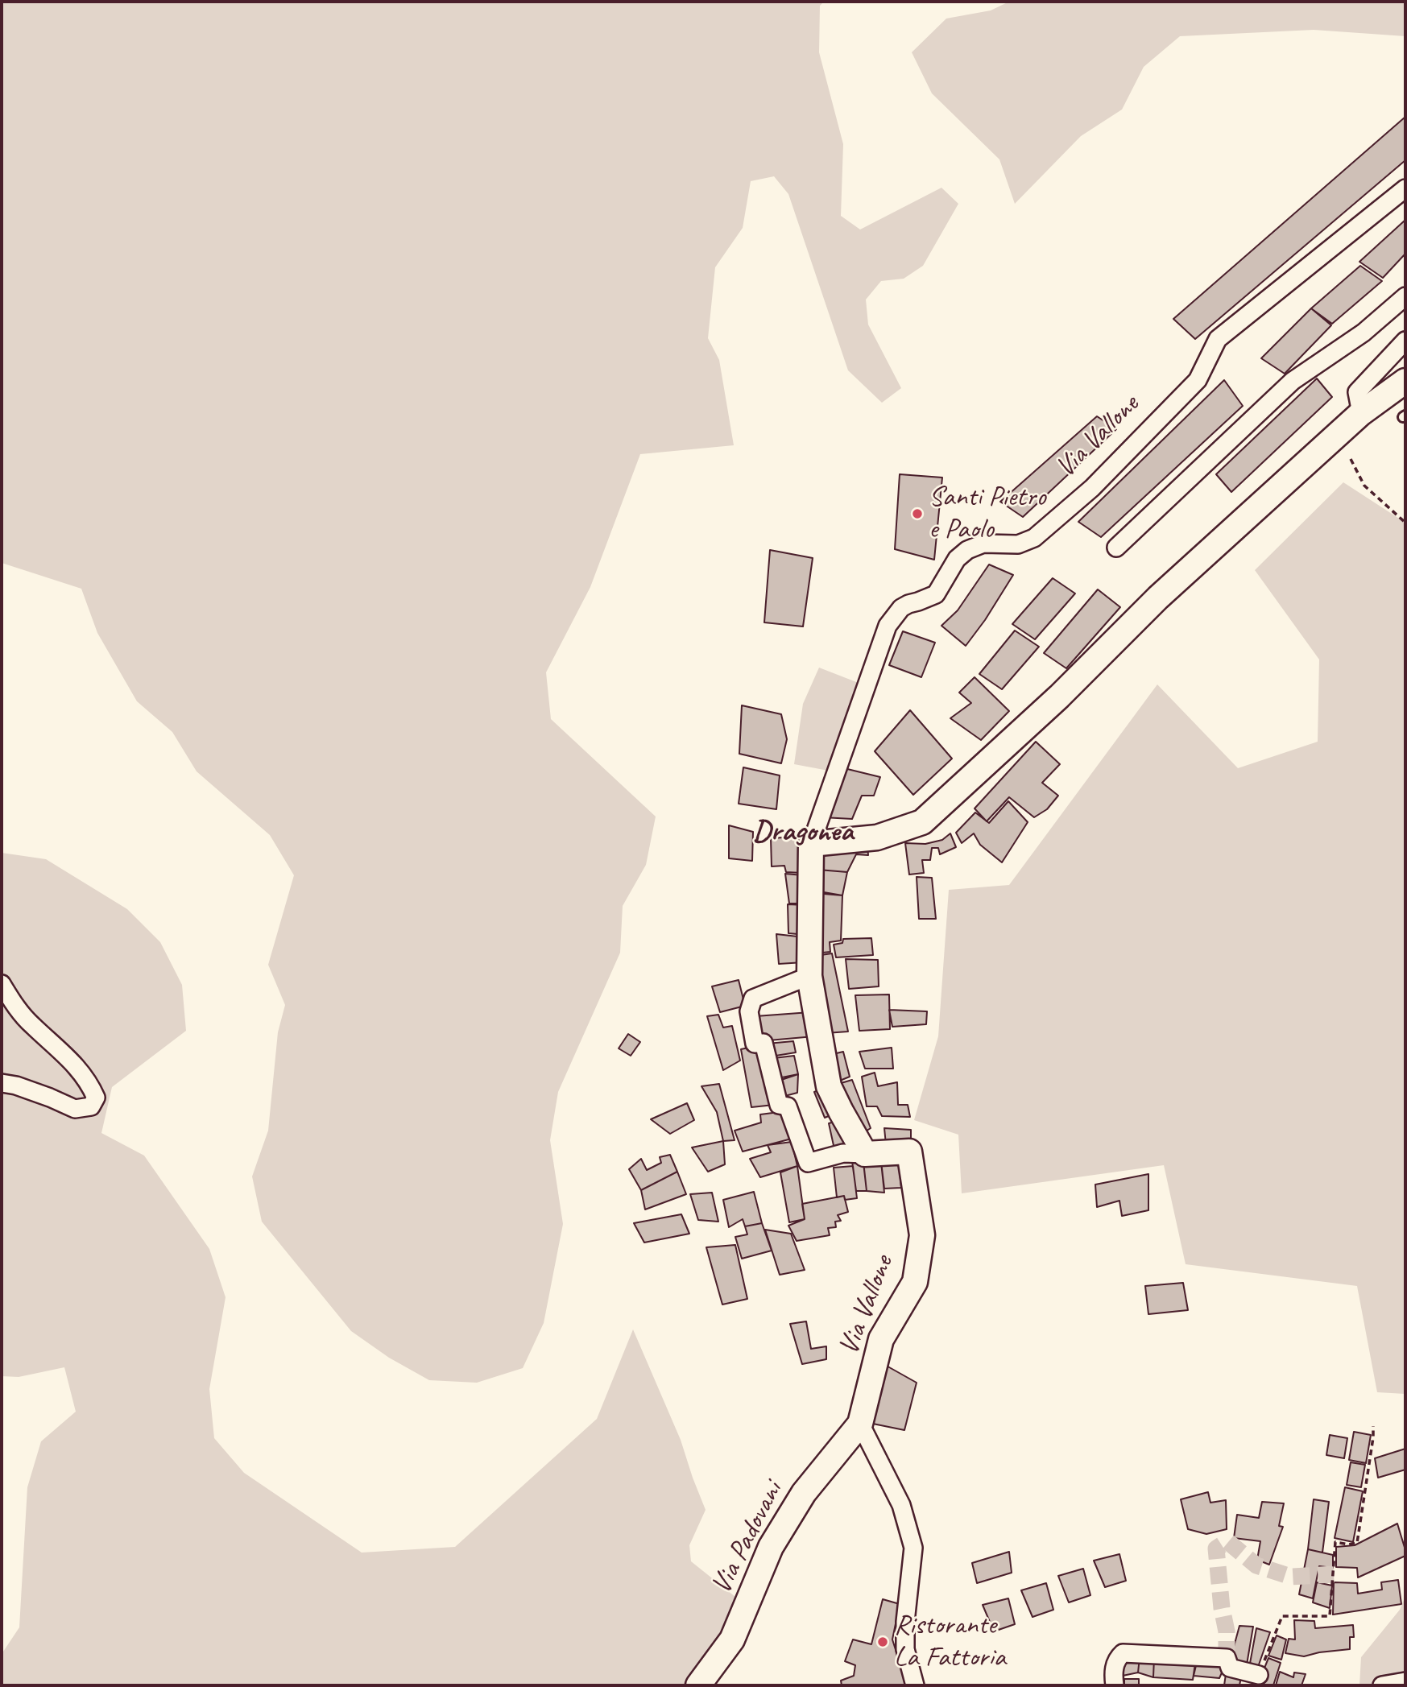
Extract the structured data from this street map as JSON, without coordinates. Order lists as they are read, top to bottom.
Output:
{
  "streets": {
    "street": ["Via Vallone", "Via Padovani"]
  },
  "crossings": [
    ["Via Vallone", "Via Padovani"]
  ],
  "districts": ["Dragonea"],
  "places": ["Santi Pietro e Paolo", "Ristorante La Fattoria"]
}
